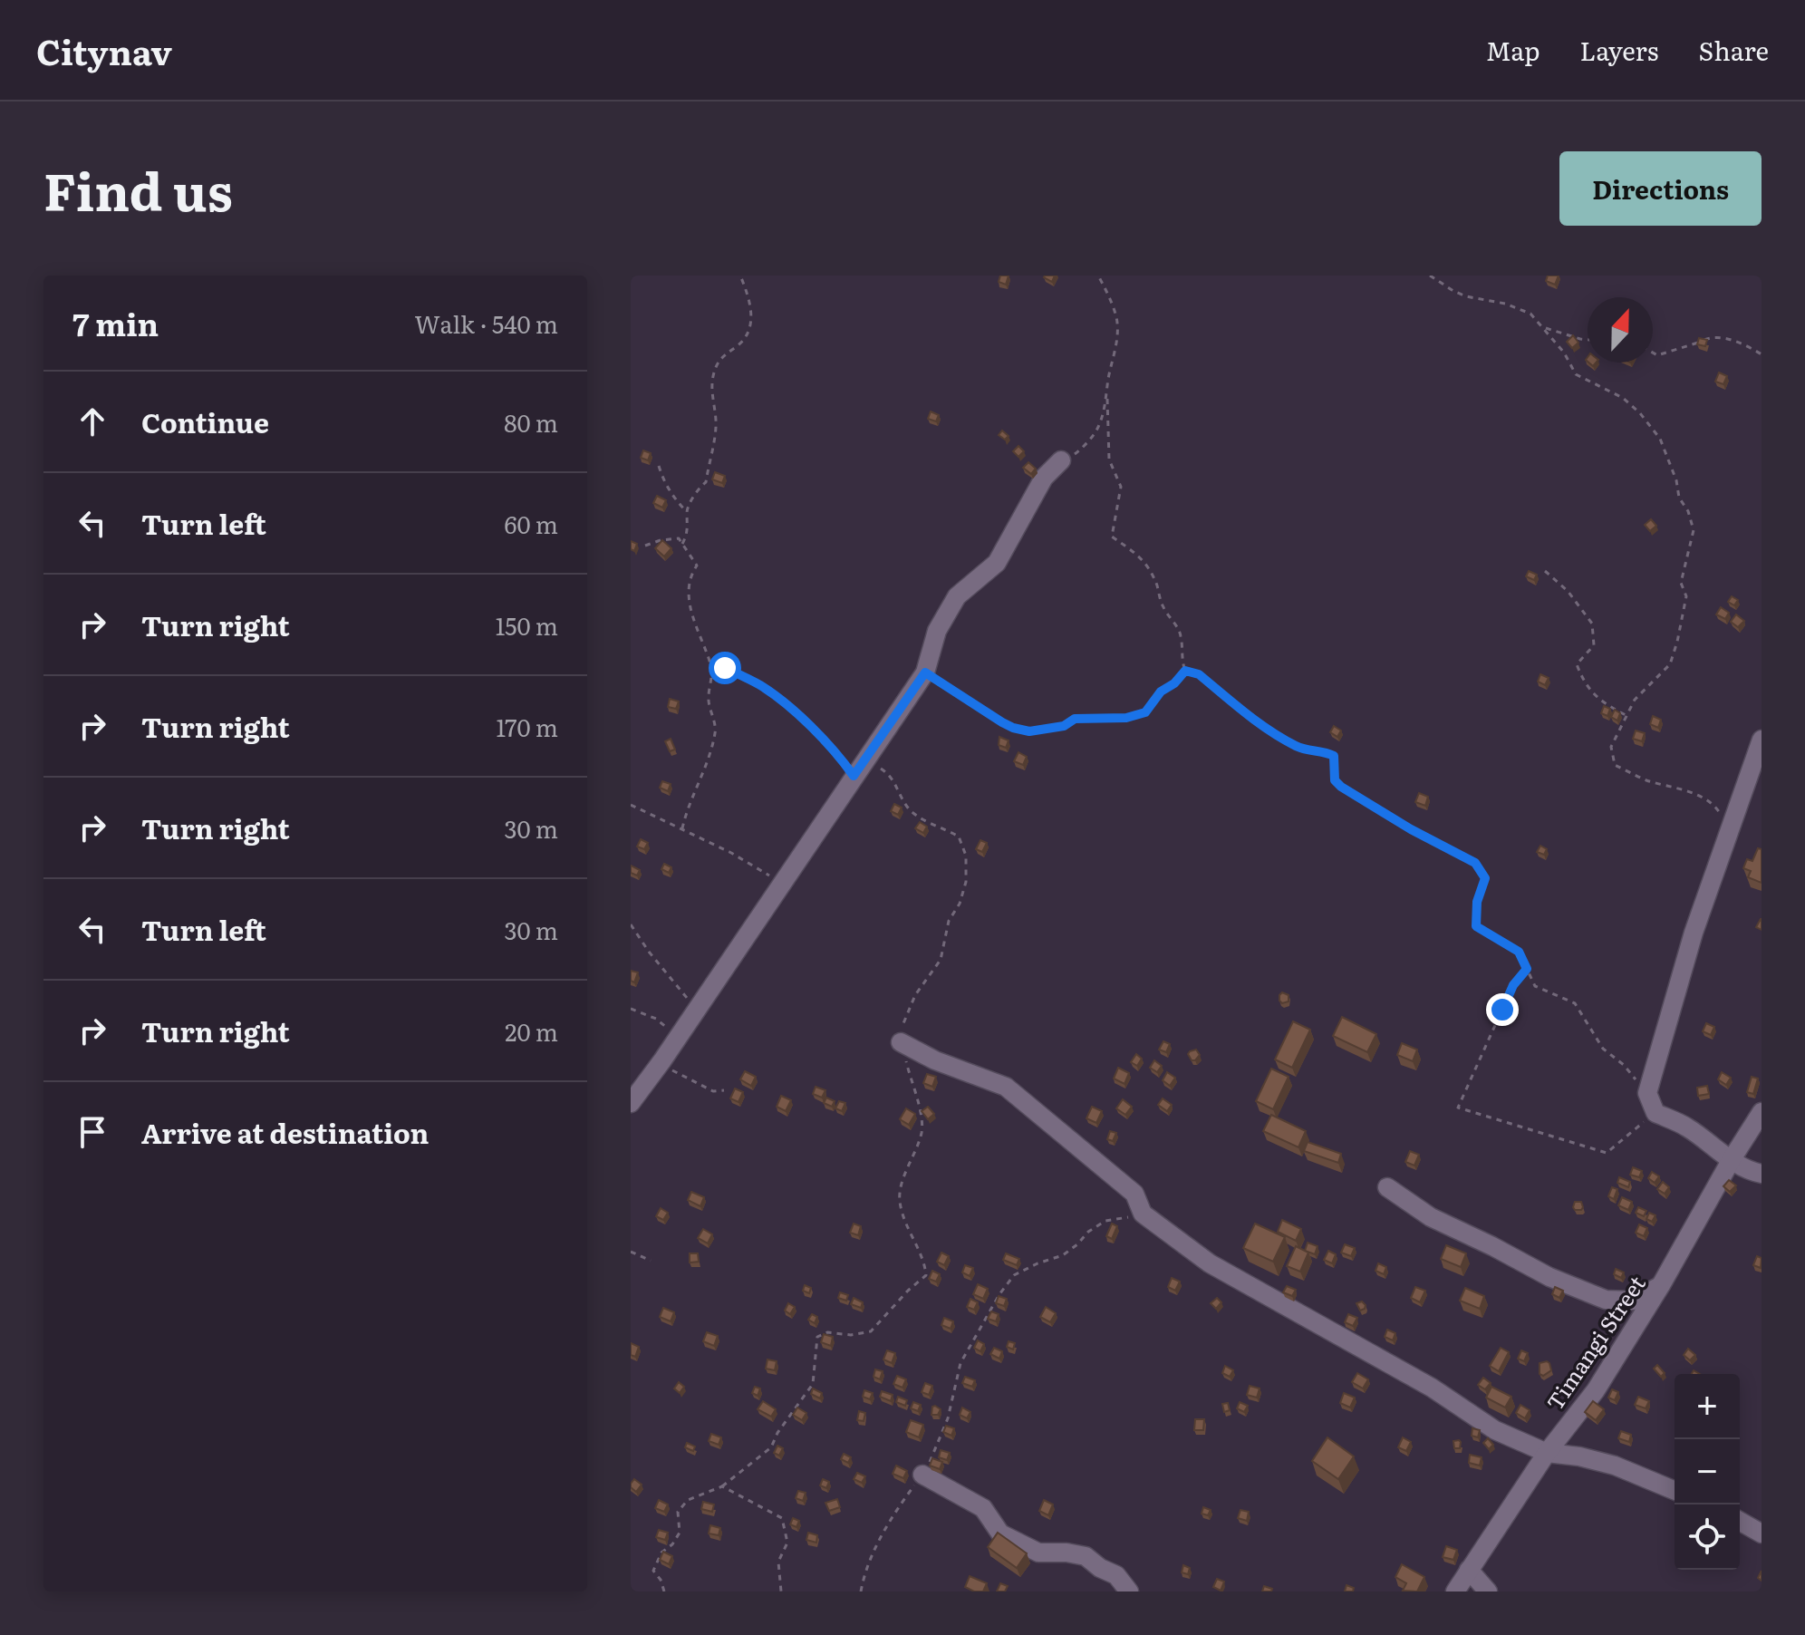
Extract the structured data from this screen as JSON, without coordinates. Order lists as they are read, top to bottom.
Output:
{
  "streets": {
    "street": ["Timangi Street"]
  },
  "north": "top",
  "page": {
    "header": "Citynav",
    "nav": ["Map", "Layers", "Share"],
    "title": "Find us",
    "buttons": "Directions",
    "heading": ["7 min", "Walk · 540 m"],
    "list": [
      ["Continue", "80 m"],
      ["Turn left", "60 m"],
      ["Turn right", "150 m"],
      ["Turn right", "170 m"],
      ["Turn right", "30 m"],
      ["Turn left", "30 m"],
      ["Turn right", "20 m"],
      "Arrive at destination"
    ],
    "map_buttons": ["+", "−"]
  }
}
